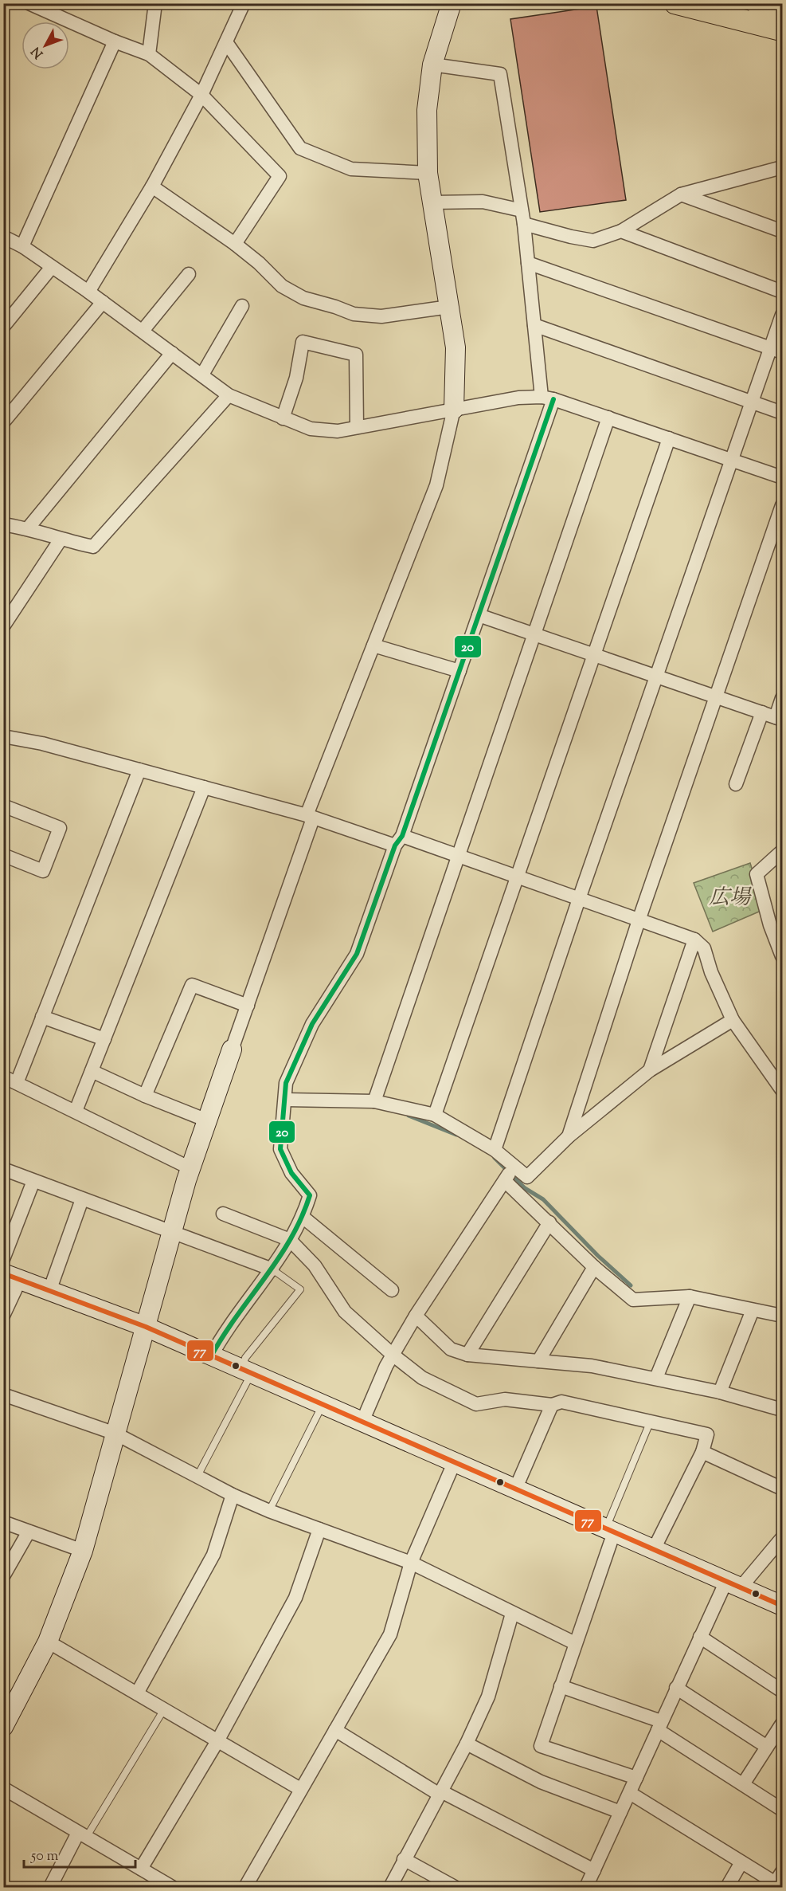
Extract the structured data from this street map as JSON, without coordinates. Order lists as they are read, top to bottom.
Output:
{
  "parks": ["広場"],
  "lines": ["transit line 20", "transit line 77"],
  "scale_bar": "50 m",
  "north": "bottom left"
}
